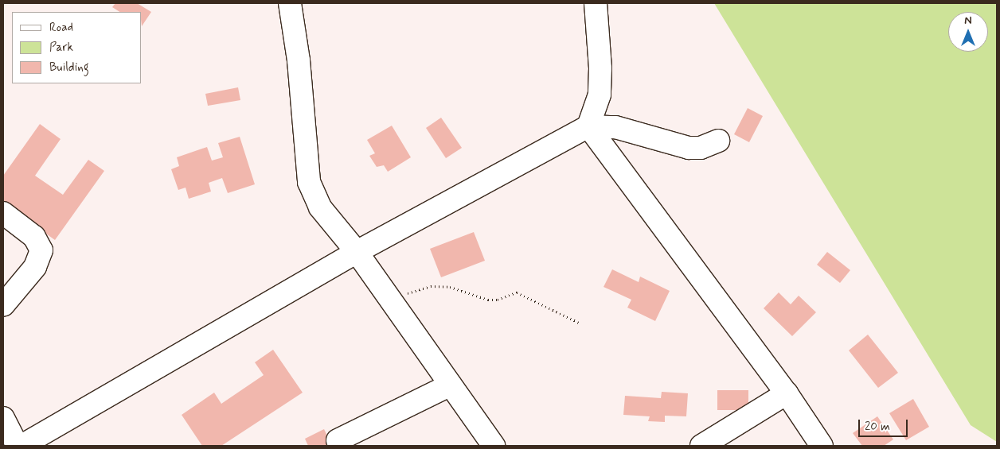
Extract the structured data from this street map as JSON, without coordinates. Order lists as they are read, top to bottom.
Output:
{
  "legend": ["Road", "Park", "Building"],
  "scale_bar": "20 m",
  "north": "top"
}
